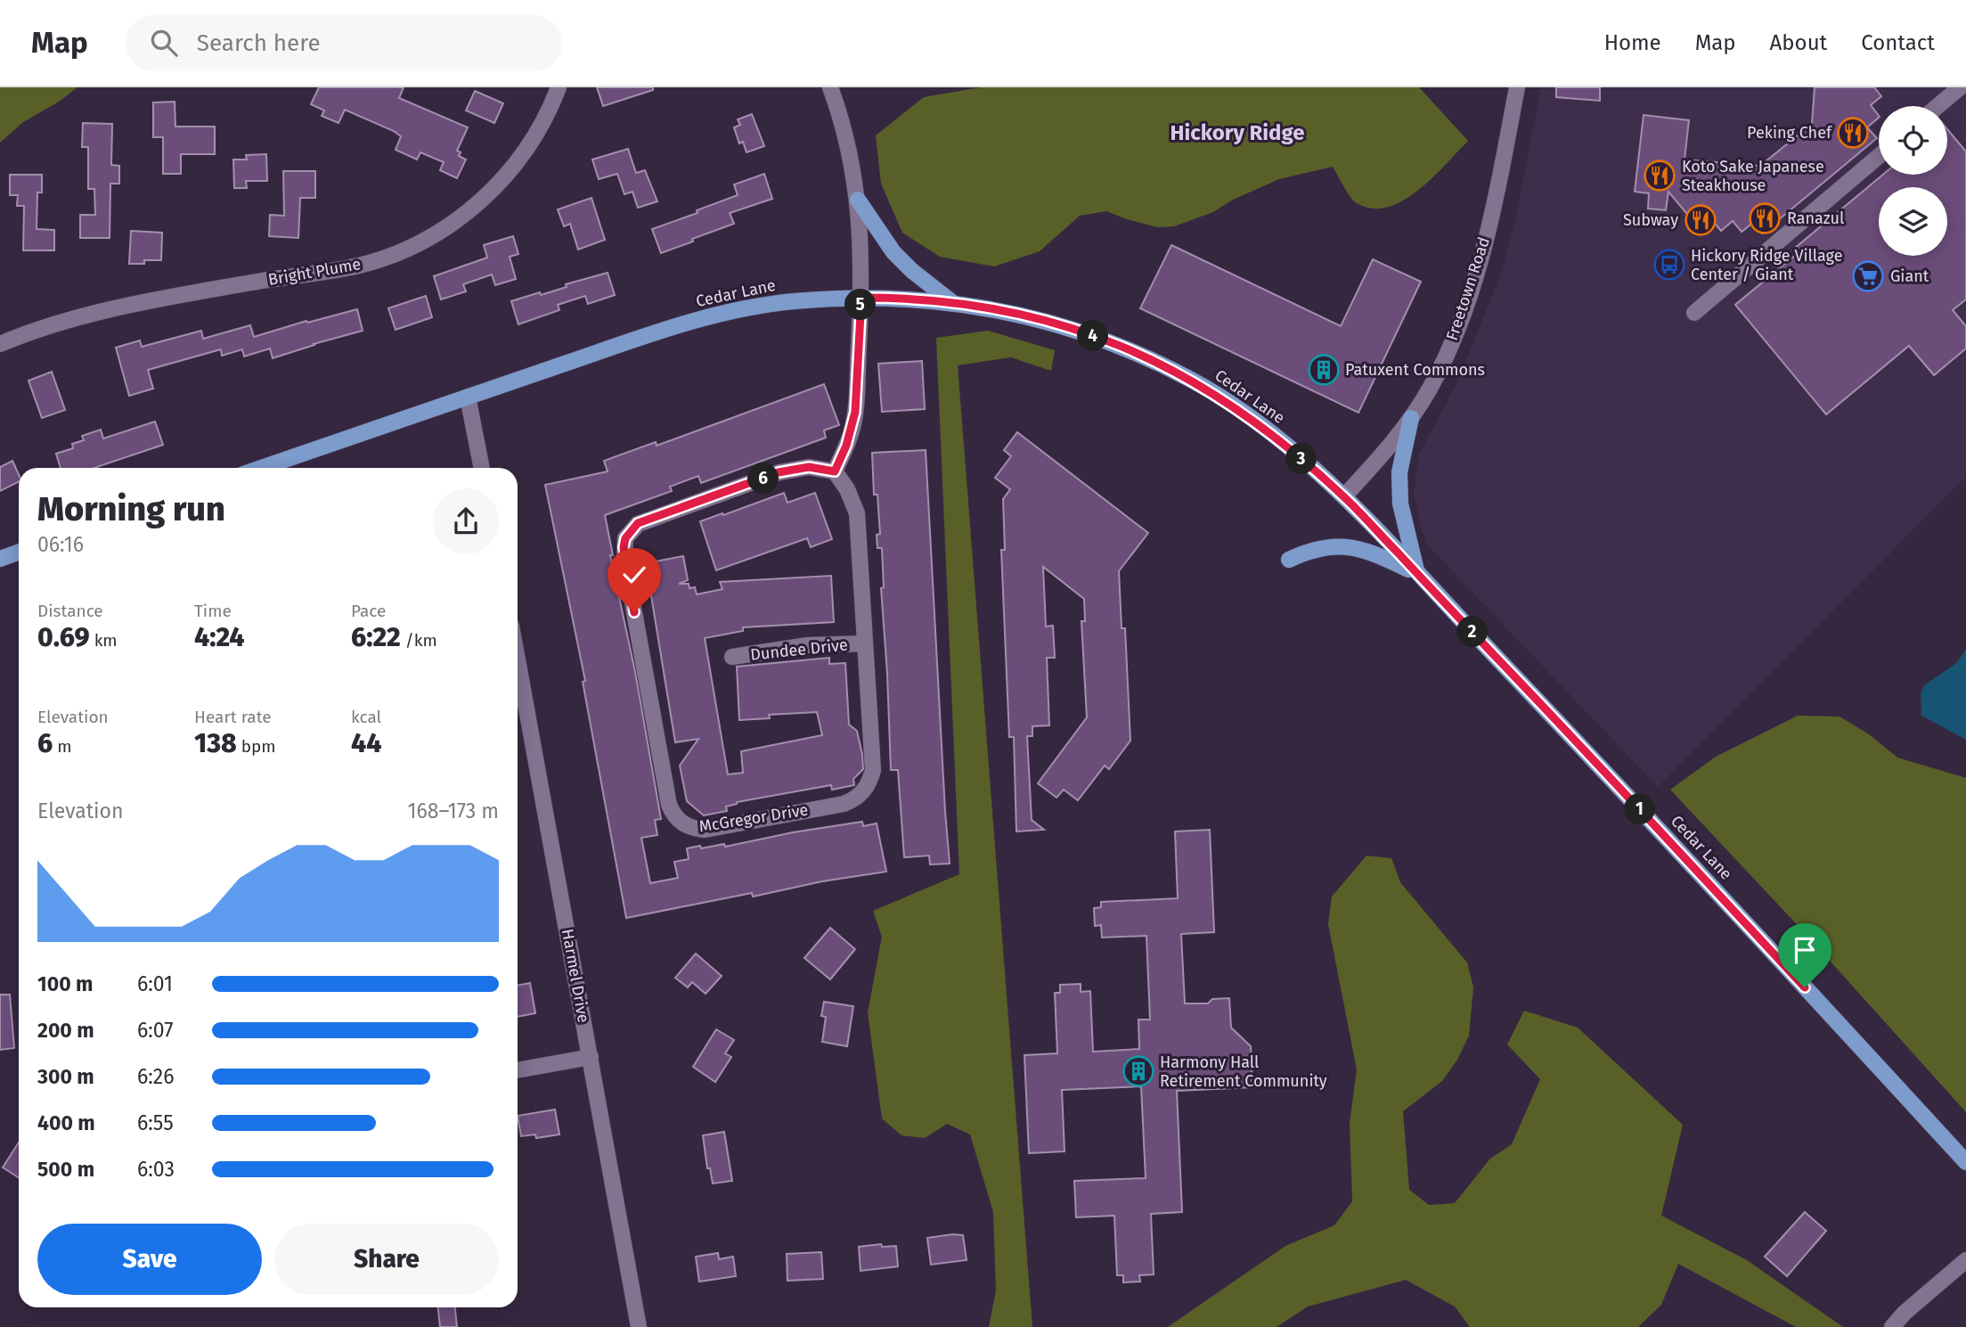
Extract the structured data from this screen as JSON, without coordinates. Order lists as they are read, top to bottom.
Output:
{
  "streets": {
    "main road": ["Cedar Lane"],
    "street": [
      "Bright Plume",
      "Freetown Road",
      "Dundee Drive",
      "McGregor Drive",
      "Harmel Drive"
    ]
  },
  "crossings": [
    ["Freetown Road", "Cedar Lane"],
    ["Dundee Drive", "McGregor Drive"]
  ],
  "districts": ["Hickory Ridge"],
  "places": {
    "restaurant": [
      "Peking Chef",
      "Koto Sake Japanese Steakhouse",
      "Ranazul",
      "Subway"
    ],
    "bus stop": ["Hickory Ridge Village Center / Giant"],
    "supermarket": ["Giant"],
    "building": ["Patuxent Commons", "Harmony Hall Retirement Community"]
  },
  "page": {
    "header": "Map",
    "search": "Search here",
    "nav": [
      "Home",
      "Map",
      "About",
      "Contact"
    ],
    "pins": [
      "5",
      "4",
      "3",
      "6",
      "2",
      "1"
    ],
    "heading": ["Morning run", "06:16"],
    "stats": [
      ["Distance", "0.69 km"],
      ["Time", "4:24"],
      ["Pace", "6:22 /km"],
      ["Elevation", "6 m"],
      ["Heart rate", "138 bpm"],
      ["kcal", "44"]
    ],
    "chart": ["Elevation", "168–173 m"],
    "list": [
      {
        "name": "100 m",
        "note": "6:01"
      },
      {
        "name": "200 m",
        "note": "6:07"
      },
      {
        "name": "300 m",
        "note": "6:26"
      },
      {
        "name": "400 m",
        "note": "6:55"
      },
      {
        "name": "500 m",
        "note": "6:03"
      }
    ],
    "buttons": ["Save", "Share"]
  }
}
